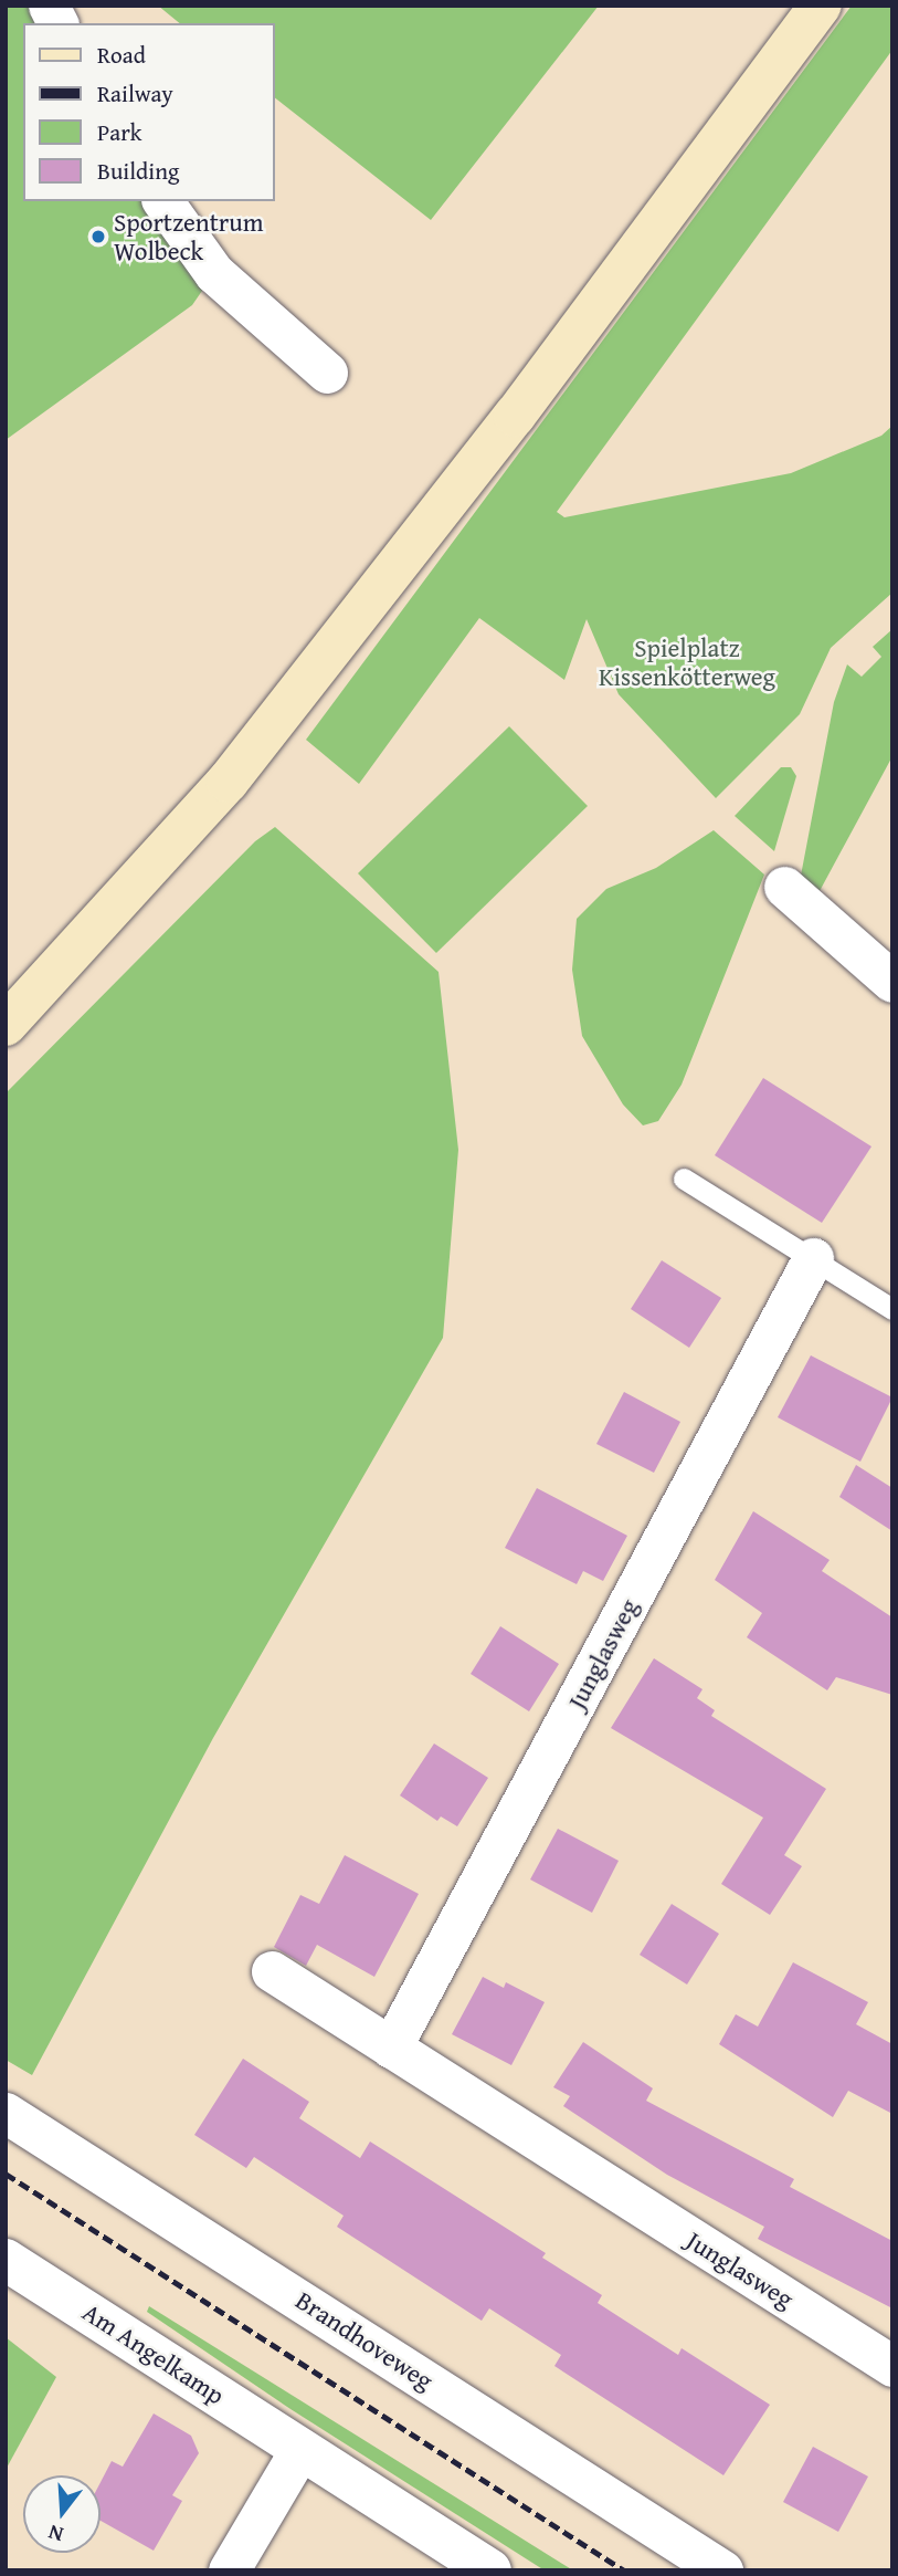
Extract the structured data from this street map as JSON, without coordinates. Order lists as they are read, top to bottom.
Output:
{
  "streets": {
    "street": ["Junglasweg", "Brandhoveweg", "Am Angelkamp"]
  },
  "parks": ["Spielplatz Kissenkötterweg"],
  "places": ["Sportzentrum Wolbeck"],
  "legend": [
    "Road",
    "Railway",
    "Park",
    "Building"
  ],
  "north": "bottom"
}
